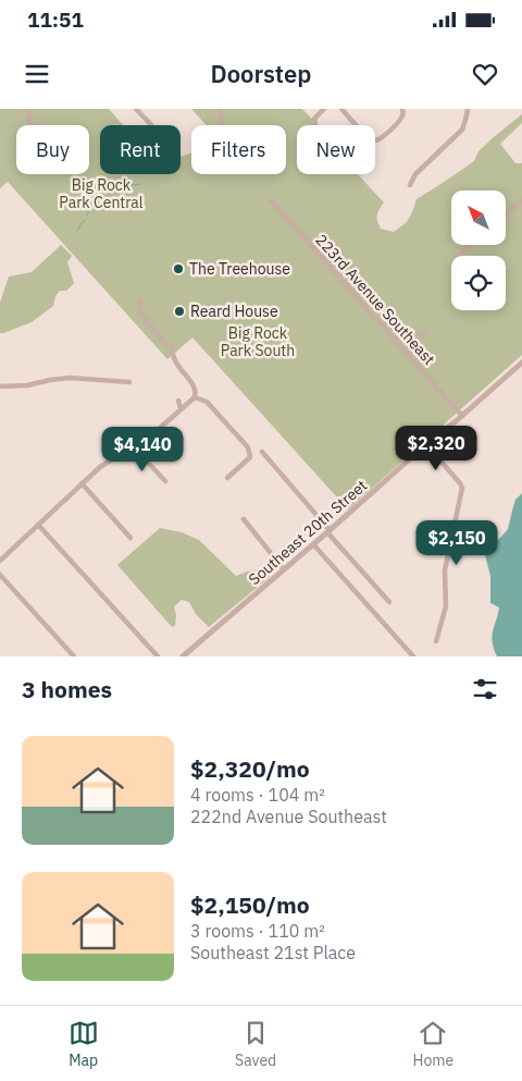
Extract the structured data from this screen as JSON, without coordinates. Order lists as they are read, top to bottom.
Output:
{
  "streets": {
    "street": ["223rd Avenue Southeast", "Southeast 20th Street"]
  },
  "crossings": [
    ["223rd Avenue Southeast", "Southeast 20th Street"]
  ],
  "parks": ["Big Rock Park Central", "Big Rock Park South"],
  "places": ["The Treehouse", "Reard House"],
  "north": "top left",
  "page": {
    "status": "11:51",
    "header": "Doorstep",
    "chip": [
      "Buy",
      "Rent",
      "Filters",
      "New"
    ],
    "price": ["$2,320", "$4,140", "$2,150"],
    "heading": "3 homes",
    "list": [
      {
        "name": "$2,320/mo",
        "note": "4 rooms · 104 m² · 222nd Avenue Southeast"
      },
      {
        "name": "$2,150/mo",
        "note": "3 rooms · 110 m² · Southeast 21st Place"
      }
    ],
    "tabs": ["Map", "Saved", "Home"]
  }
}
